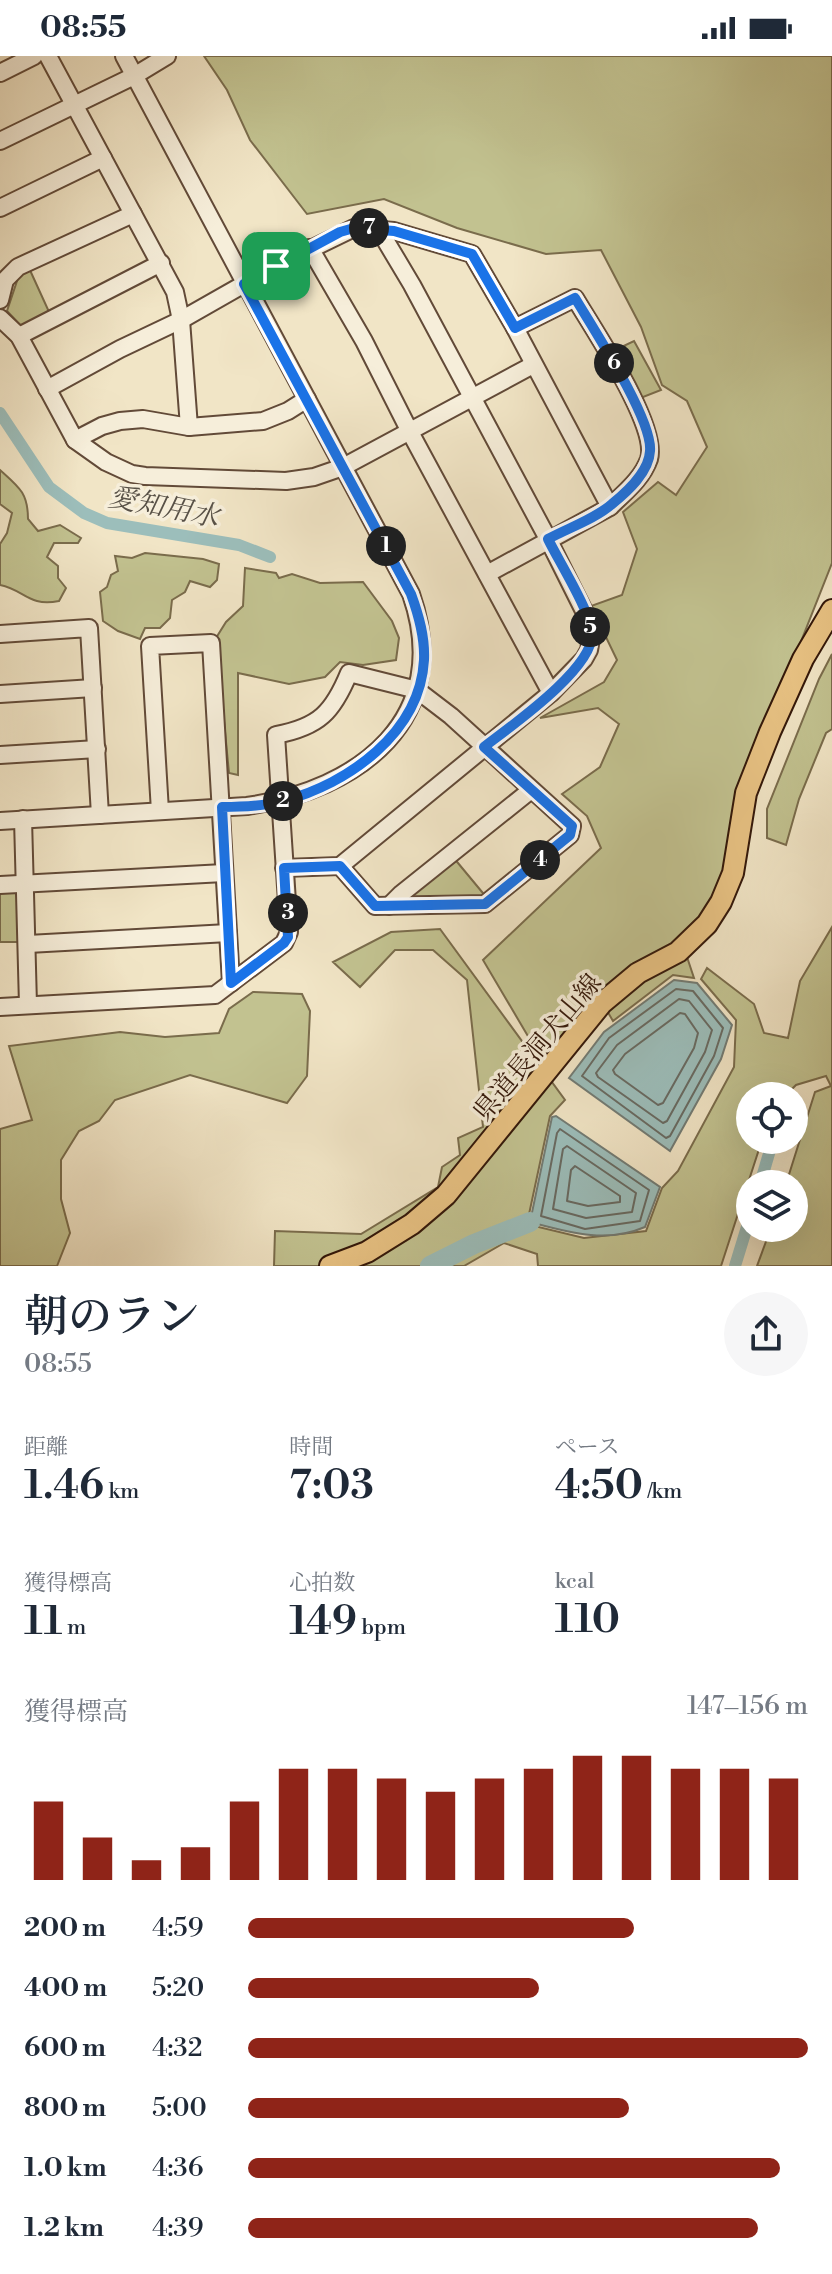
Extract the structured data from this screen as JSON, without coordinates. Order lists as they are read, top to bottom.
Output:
{
  "streets": {
    "main road": ["県道長洞犬山線"]
  },
  "water": ["愛知用水"],
  "page": {
    "status": "08:55",
    "pins": [
      "7",
      "6",
      "1",
      "5",
      "2",
      "4",
      "3"
    ],
    "heading": ["朝のラン", "08:55"],
    "stats": [
      ["距離", "1.46 km"],
      ["時間", "7:03"],
      ["ペース", "4:50 /km"],
      ["獲得標高", "11 m"],
      ["心拍数", "149 bpm"],
      ["kcal", "110"]
    ],
    "chart": ["獲得標高", "147–156 m"],
    "list": [
      {
        "name": "200 m",
        "note": "4:59"
      },
      {
        "name": "400 m",
        "note": "5:20"
      },
      {
        "name": "600 m",
        "note": "4:32"
      },
      {
        "name": "800 m",
        "note": "5:00"
      },
      {
        "name": "1.0 km",
        "note": "4:36"
      },
      {
        "name": "1.2 km",
        "note": "4:39"
      }
    ]
  }
}
